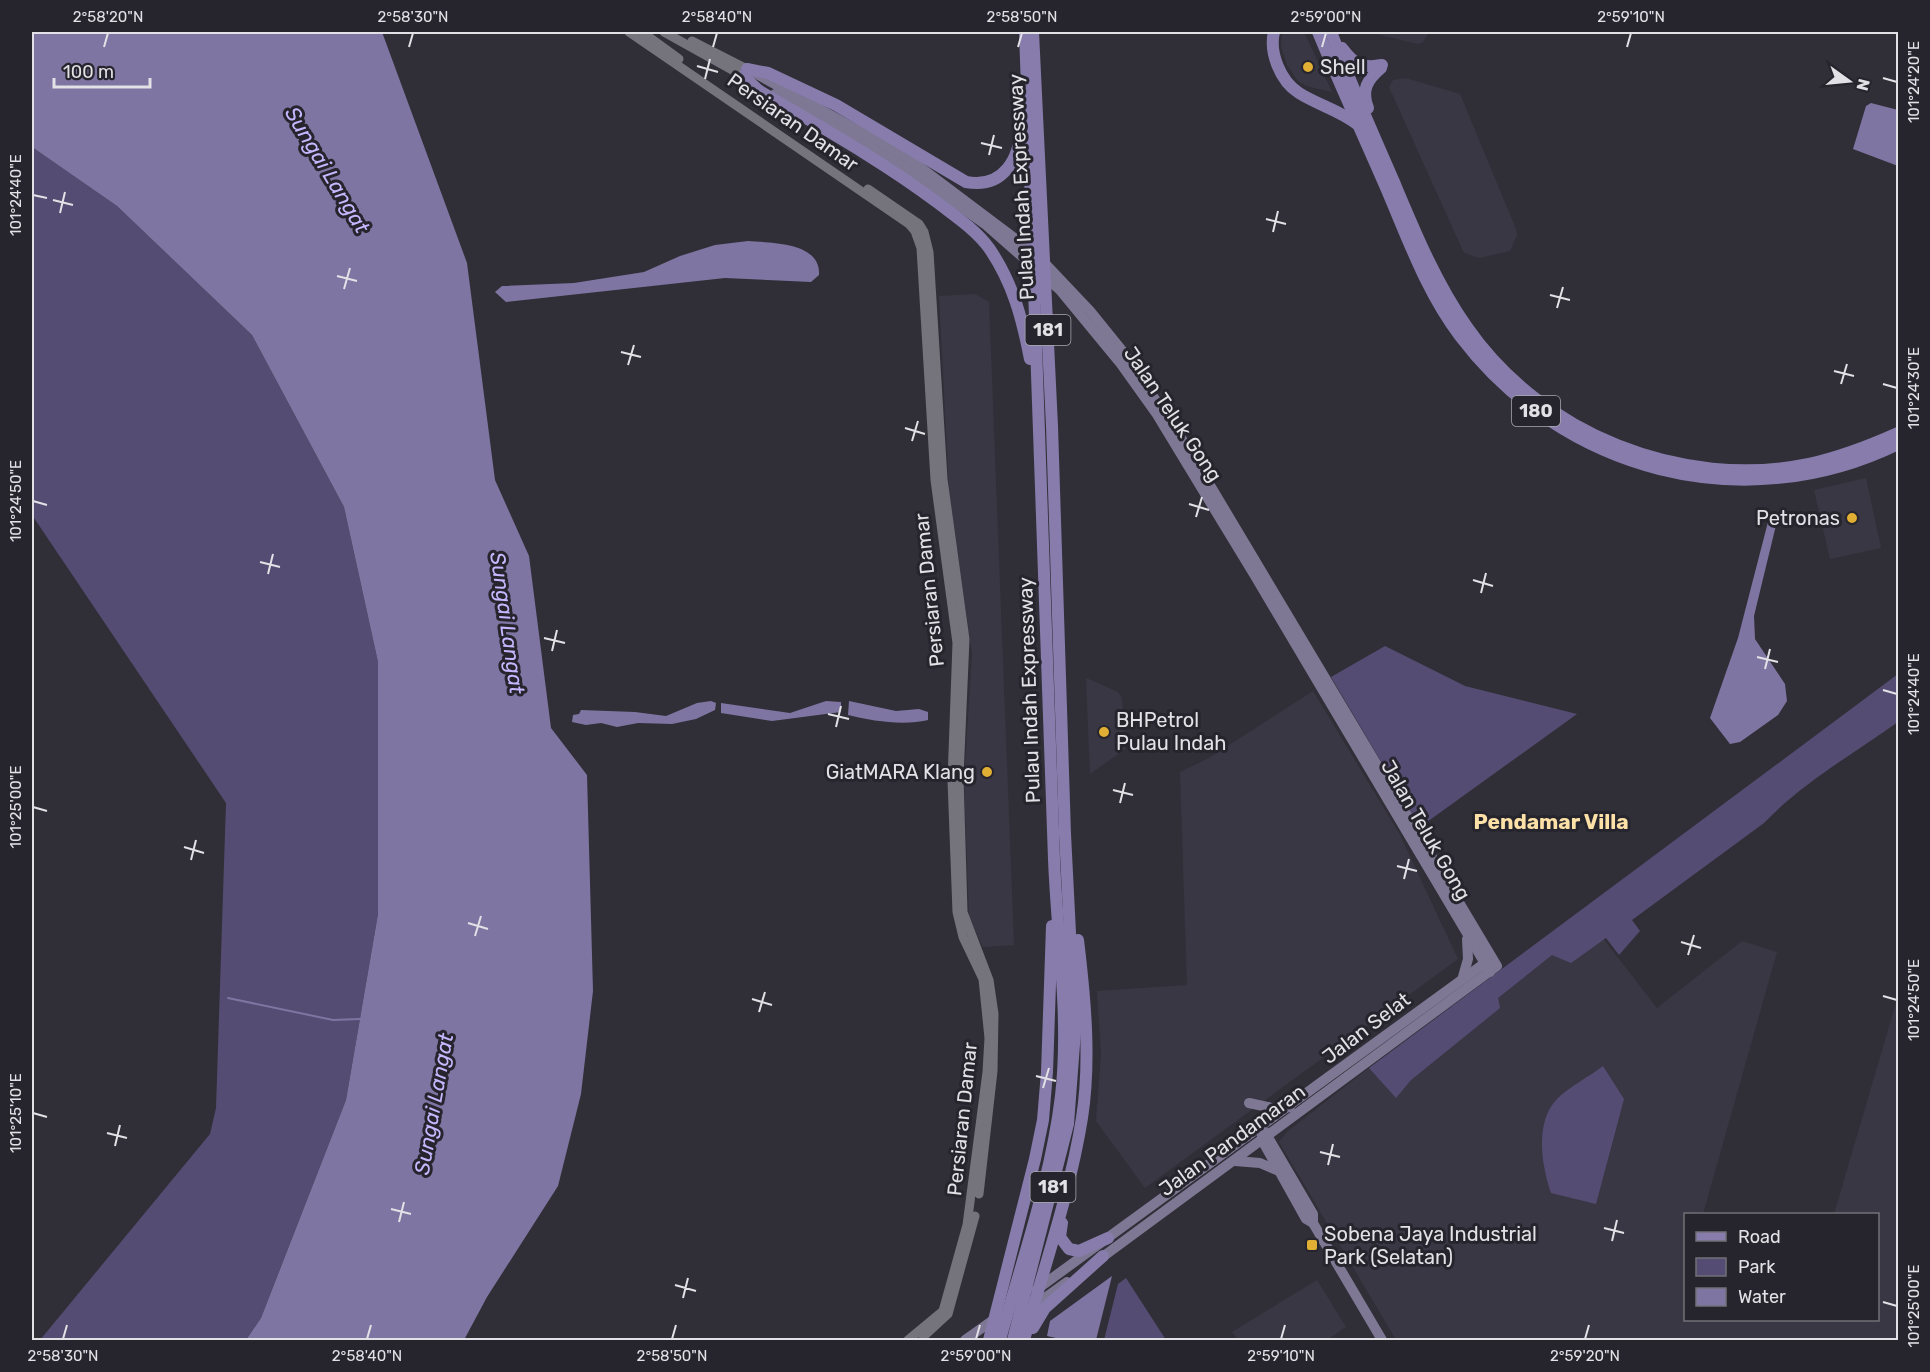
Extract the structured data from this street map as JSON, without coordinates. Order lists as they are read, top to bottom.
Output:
{
  "streets": {
    "main road": [
      "Pulau Indah Expressway",
      "181",
      "180",
      "Jalan Teluk Gong",
      "Jalan Selat",
      "Jalan Pandamaran"
    ],
    "street": ["Persiaran Damar"]
  },
  "crossings": [
    ["Pulau Indah Expressway", "Jalan Pandamaran"],
    ["Jalan Teluk Gong", "Jalan Selat"],
    ["Jalan Teluk Gong", "Jalan Pandamaran"],
    ["Jalan Selat", "Jalan Pandamaran"]
  ],
  "districts": ["Pendamar Villa"],
  "water": ["Sungai Langat"],
  "places": {
    "other": [
      "Shell",
      "Petronas",
      "BHPetrol Pulau Indah",
      "GiatMARA Klang"
    ],
    "transit": ["Sobena Jaya Industrial Park (Selatan)"]
  },
  "legend": ["Road", "Park", "Water"],
  "scale_bar": "100 m",
  "north": "right",
  "coordinates": [
    "2°58'20\"N",
    "2°58'30\"N",
    "2°58'40\"N",
    "2°58'50\"N",
    "2°59'00\"N",
    "2°59'10\"N",
    "101°24'20\"E",
    "101°24'40\"E",
    "101°24'30\"E",
    "101°24'50\"E",
    "101°25'00\"E",
    "101°25'10\"E",
    "2°59'20\"N"
  ]
}
